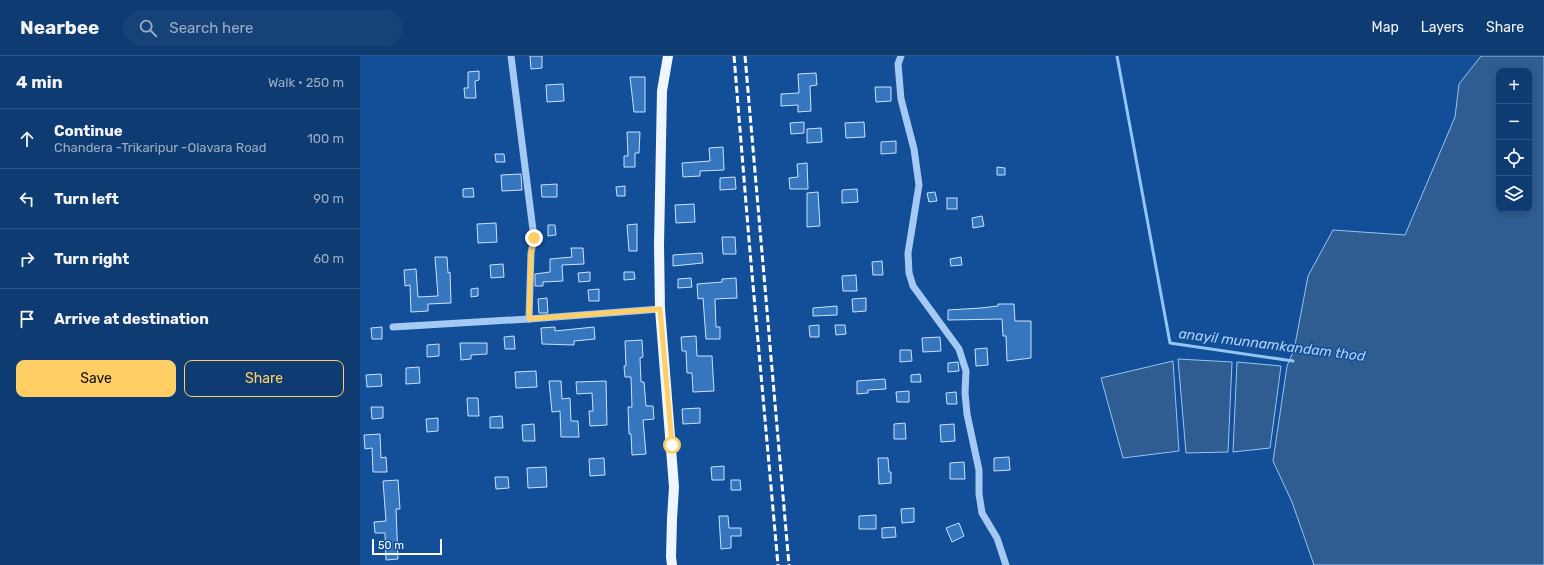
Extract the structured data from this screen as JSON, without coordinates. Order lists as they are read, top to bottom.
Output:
{
  "water": ["anayil munnamkandam thod"],
  "scale_bar": "50 m",
  "page": {
    "header": "Nearbee",
    "search": "Search here",
    "nav": ["Map", "Layers", "Share"],
    "heading": ["4 min", "Walk · 250 m"],
    "map_buttons": ["+", "−"],
    "list": [
      ["Continue", "Chandera -Trikaripur -Olavara Road", "100 m"],
      ["Turn left", "90 m"],
      ["Turn right", "60 m"],
      "Arrive at destination"
    ],
    "buttons": ["Save", "Share"],
    "scale": "50 m"
  }
}
